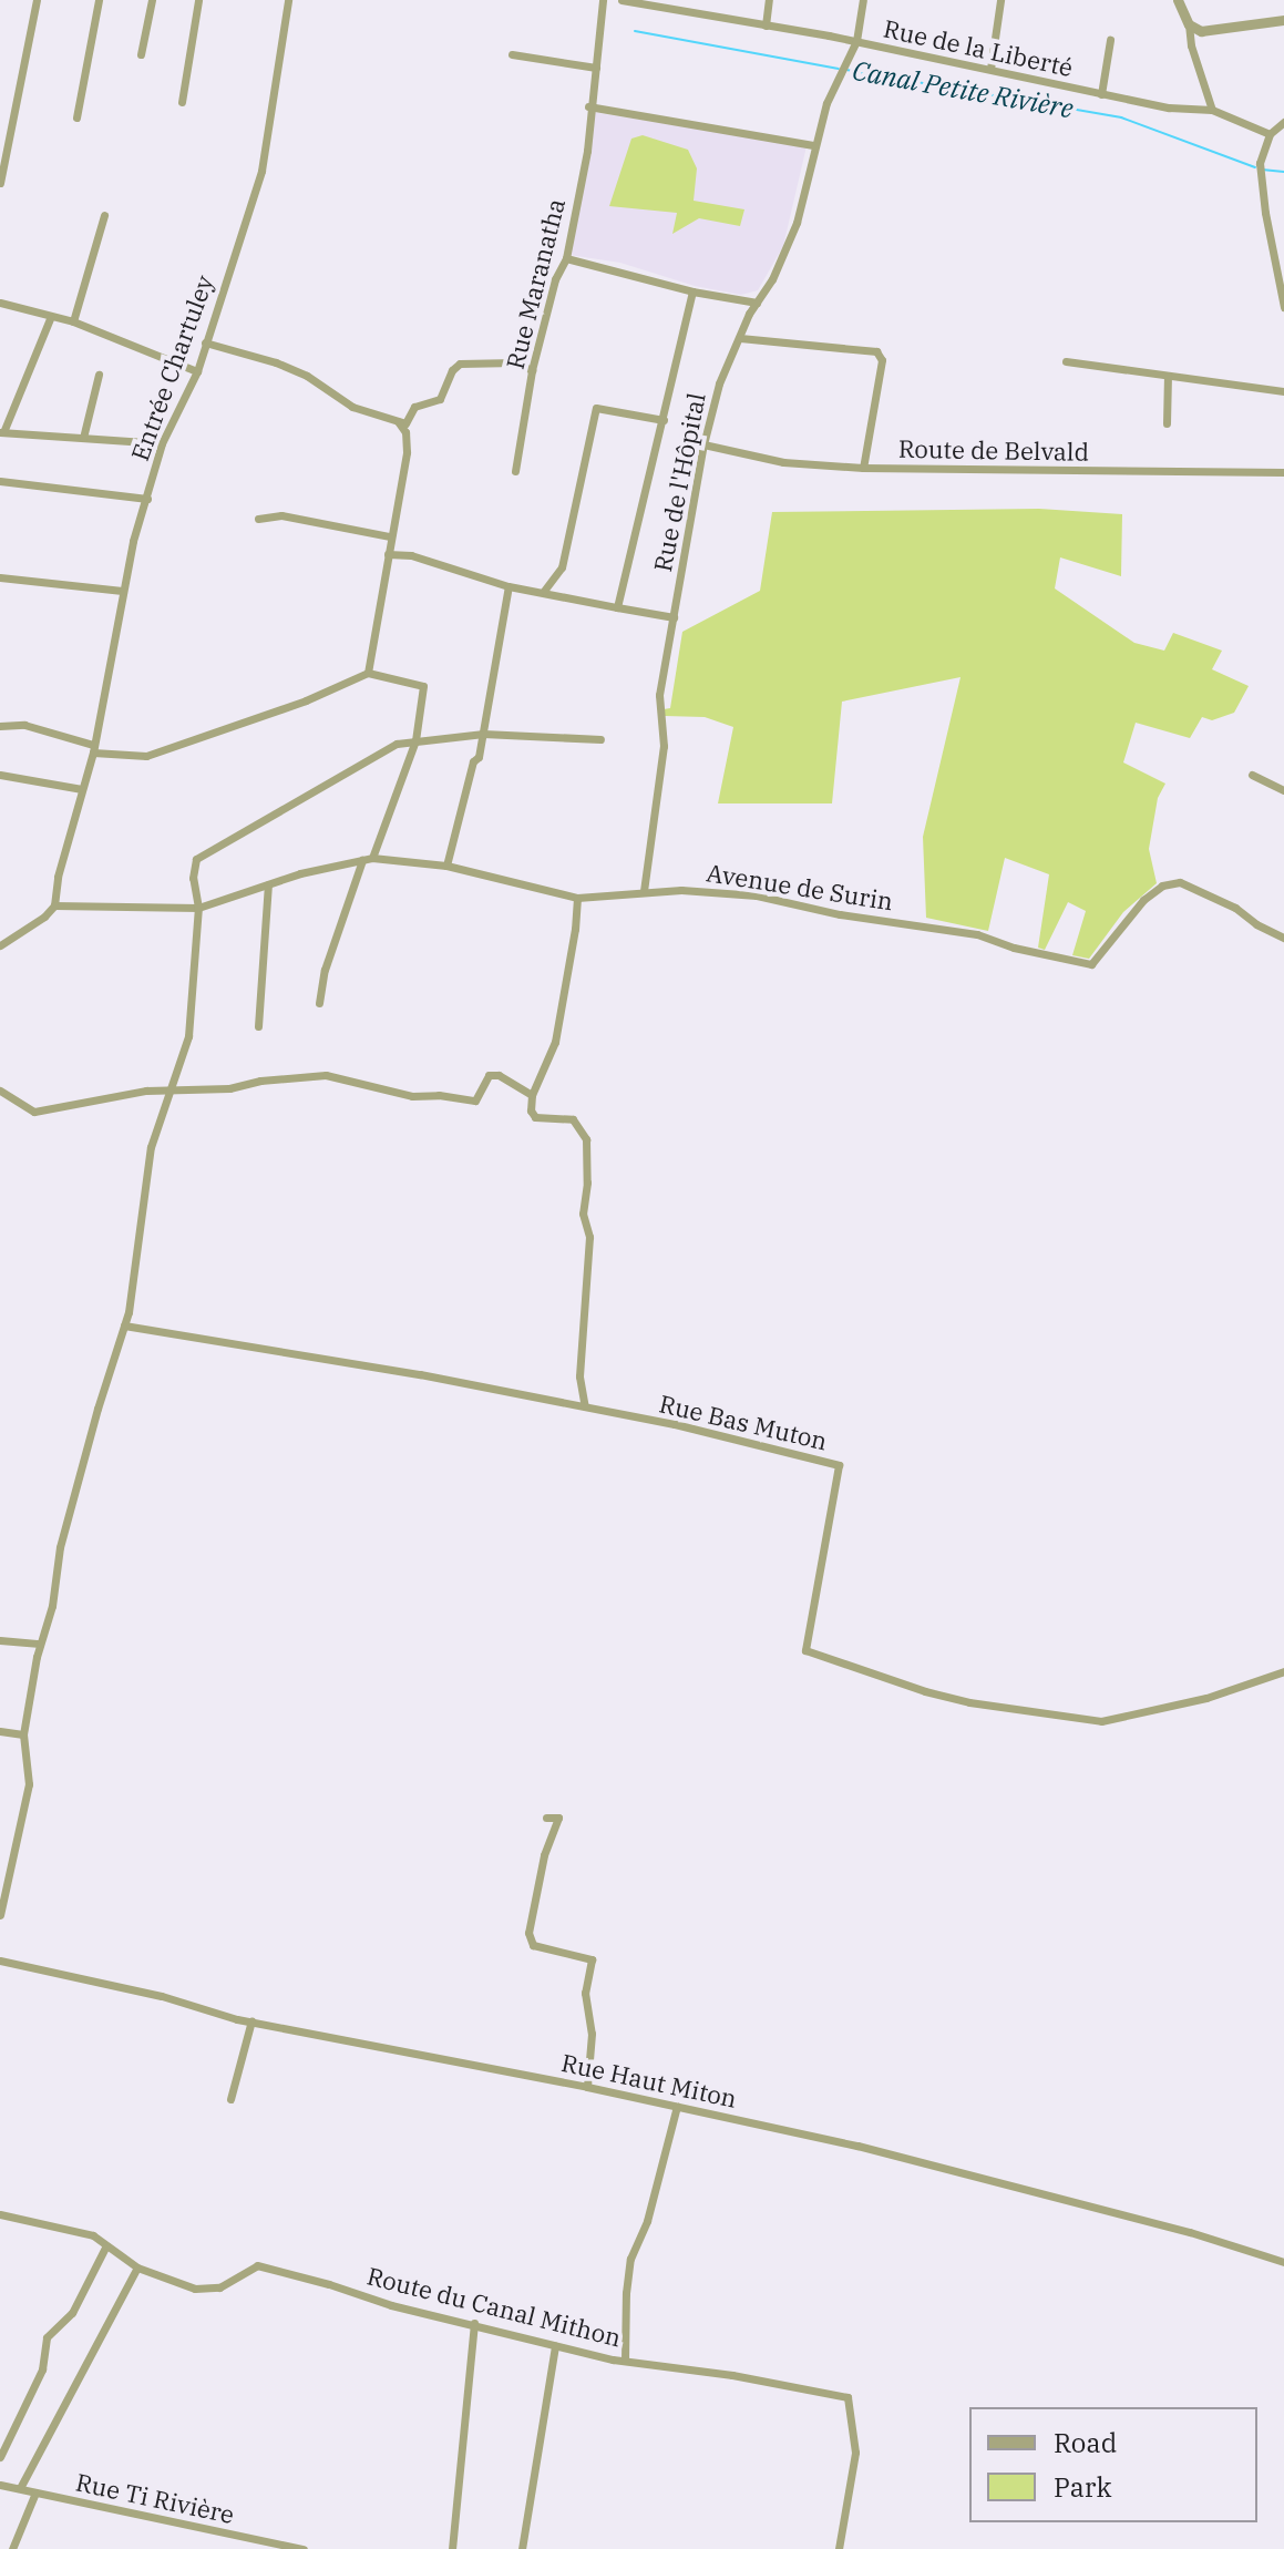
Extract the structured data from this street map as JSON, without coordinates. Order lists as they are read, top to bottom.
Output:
{
  "streets": {
    "street": [
      "Rue de la Liberté",
      "Rue Maranatha",
      "Entrée Chartuley",
      "Route de Belvald",
      "Rue de l'Hôpital",
      "Avenue de Surin",
      "Rue Bas Muton",
      "Rue Haut Miton",
      "Route du Canal Mithon",
      "Rue Ti Rivière"
    ]
  },
  "crossings": [
    ["Rue de la Liberté", "Rue de l'Hôpital"],
    ["Entrée Chartuley", "Avenue de Surin"],
    ["Route de Belvald", "Rue de l'Hôpital"],
    ["Rue de l'Hôpital", "Avenue de Surin"]
  ],
  "water": ["Canal Petite Rivière"],
  "legend": ["Road", "Park"]
}
